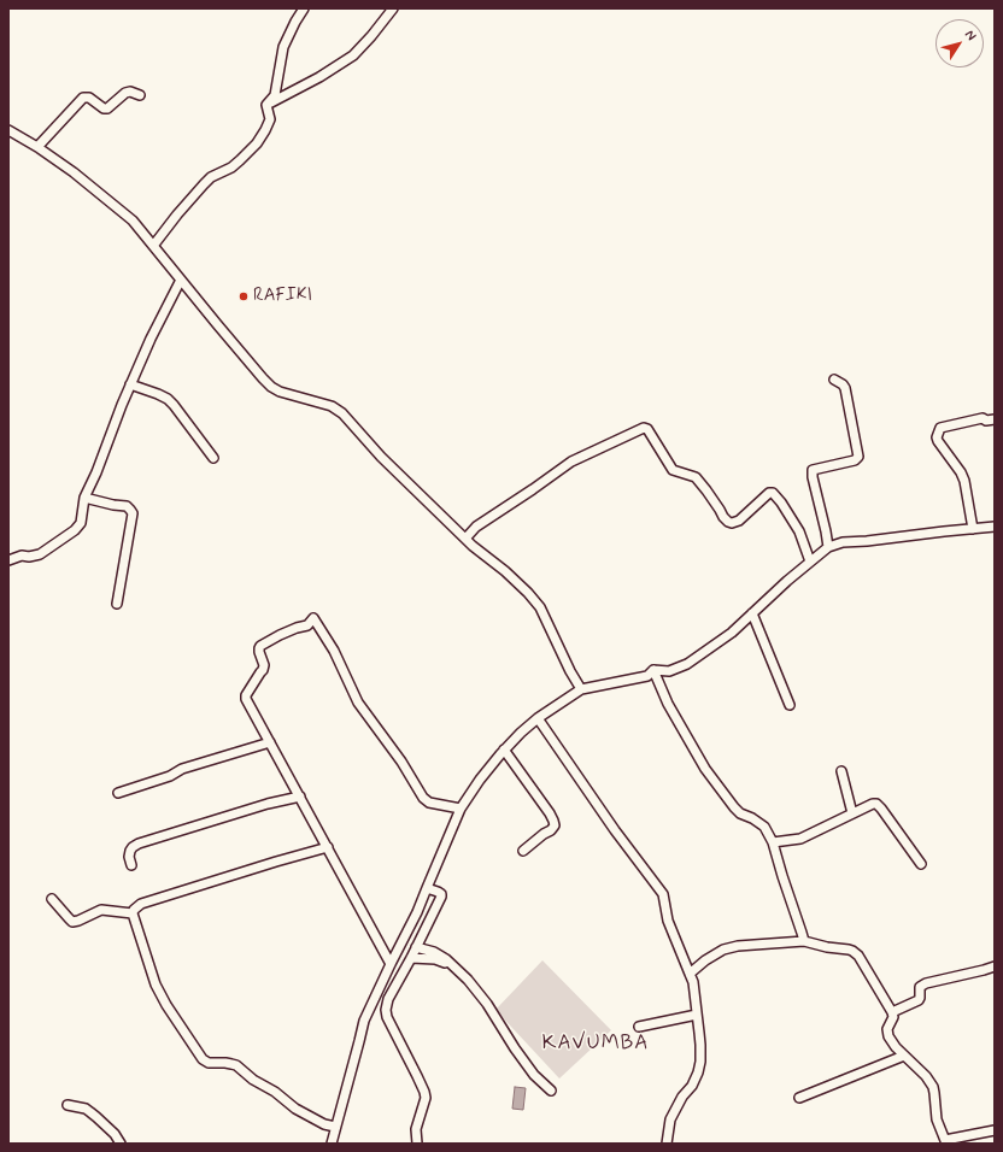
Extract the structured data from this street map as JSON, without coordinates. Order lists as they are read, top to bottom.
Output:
{
  "districts": ["KAVUMBA"],
  "places": ["RAFIKI"],
  "north": "top right"
}
